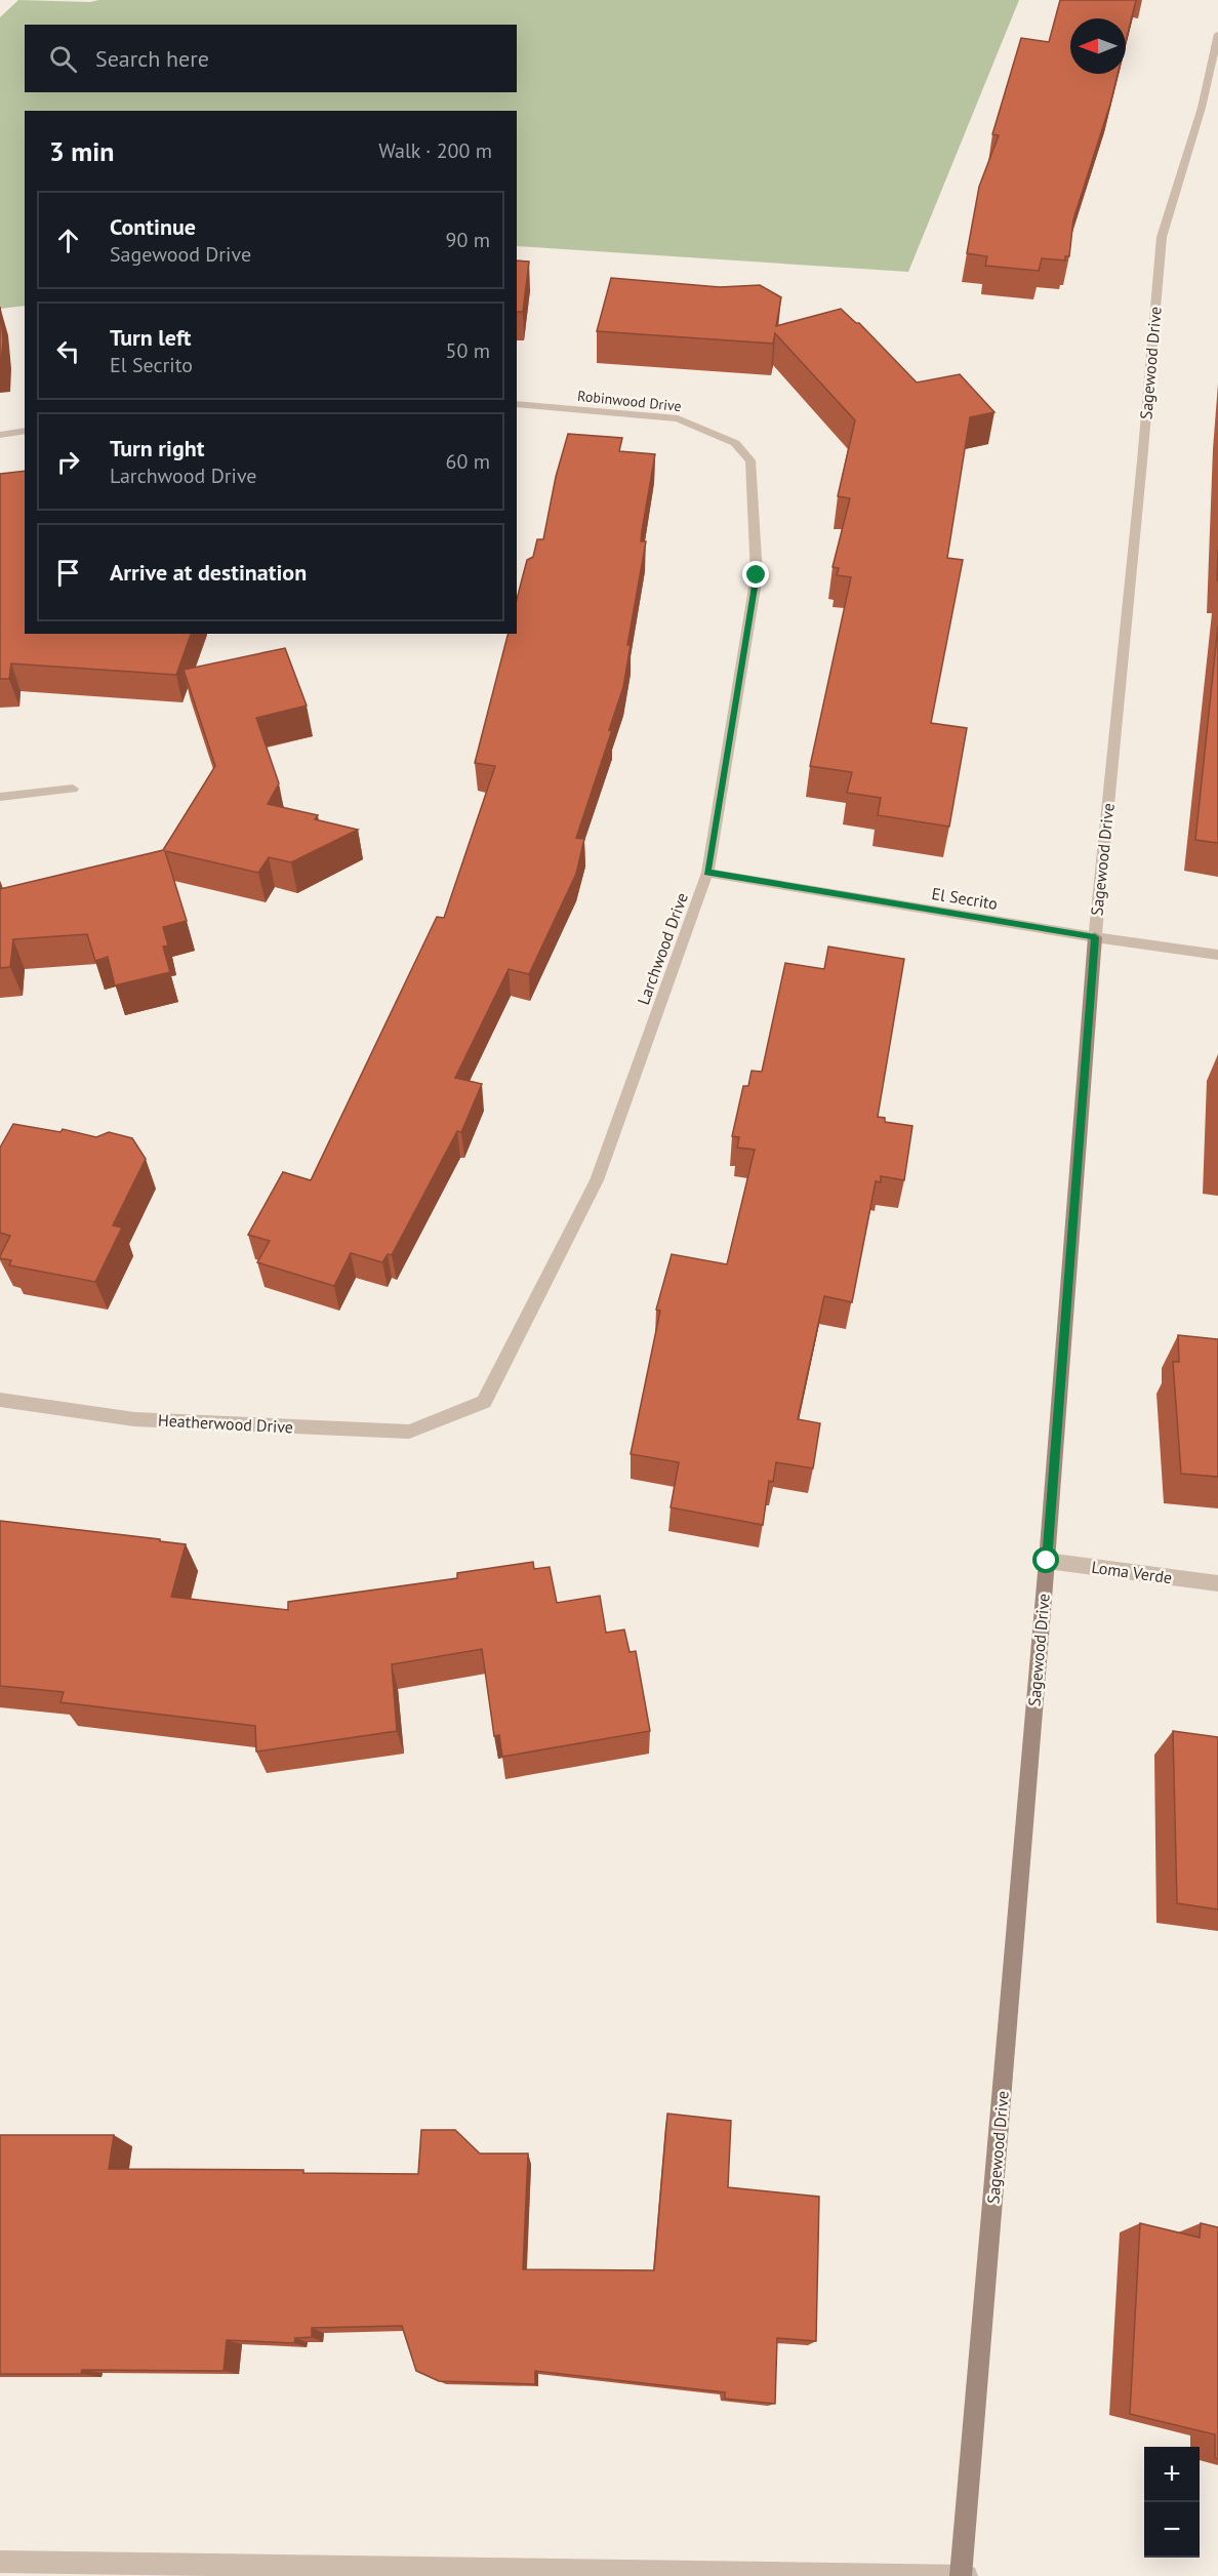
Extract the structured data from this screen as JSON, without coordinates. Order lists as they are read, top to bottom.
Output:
{
  "streets": {
    "street": [
      "Sagewood Drive",
      "Robinwood Drive",
      "El Secrito",
      "Larchwood Drive",
      "Heatherwood Drive",
      "Loma Verde"
    ]
  },
  "crossings": [
    ["Sagewood Drive", "El Secrito"],
    ["Sagewood Drive", "Loma Verde"],
    ["Robinwood Drive", "Larchwood Drive"],
    ["El Secrito", "Larchwood Drive"],
    ["Larchwood Drive", "Heatherwood Drive"]
  ],
  "north": "left",
  "page": {
    "search": "Search here",
    "heading": ["3 min", "Walk · 200 m"],
    "list": [
      ["Continue", "Sagewood Drive", "90 m"],
      ["Turn left", "El Secrito", "50 m"],
      ["Turn right", "Larchwood Drive", "60 m"],
      "Arrive at destination"
    ],
    "map_buttons": ["+", "−"]
  }
}
